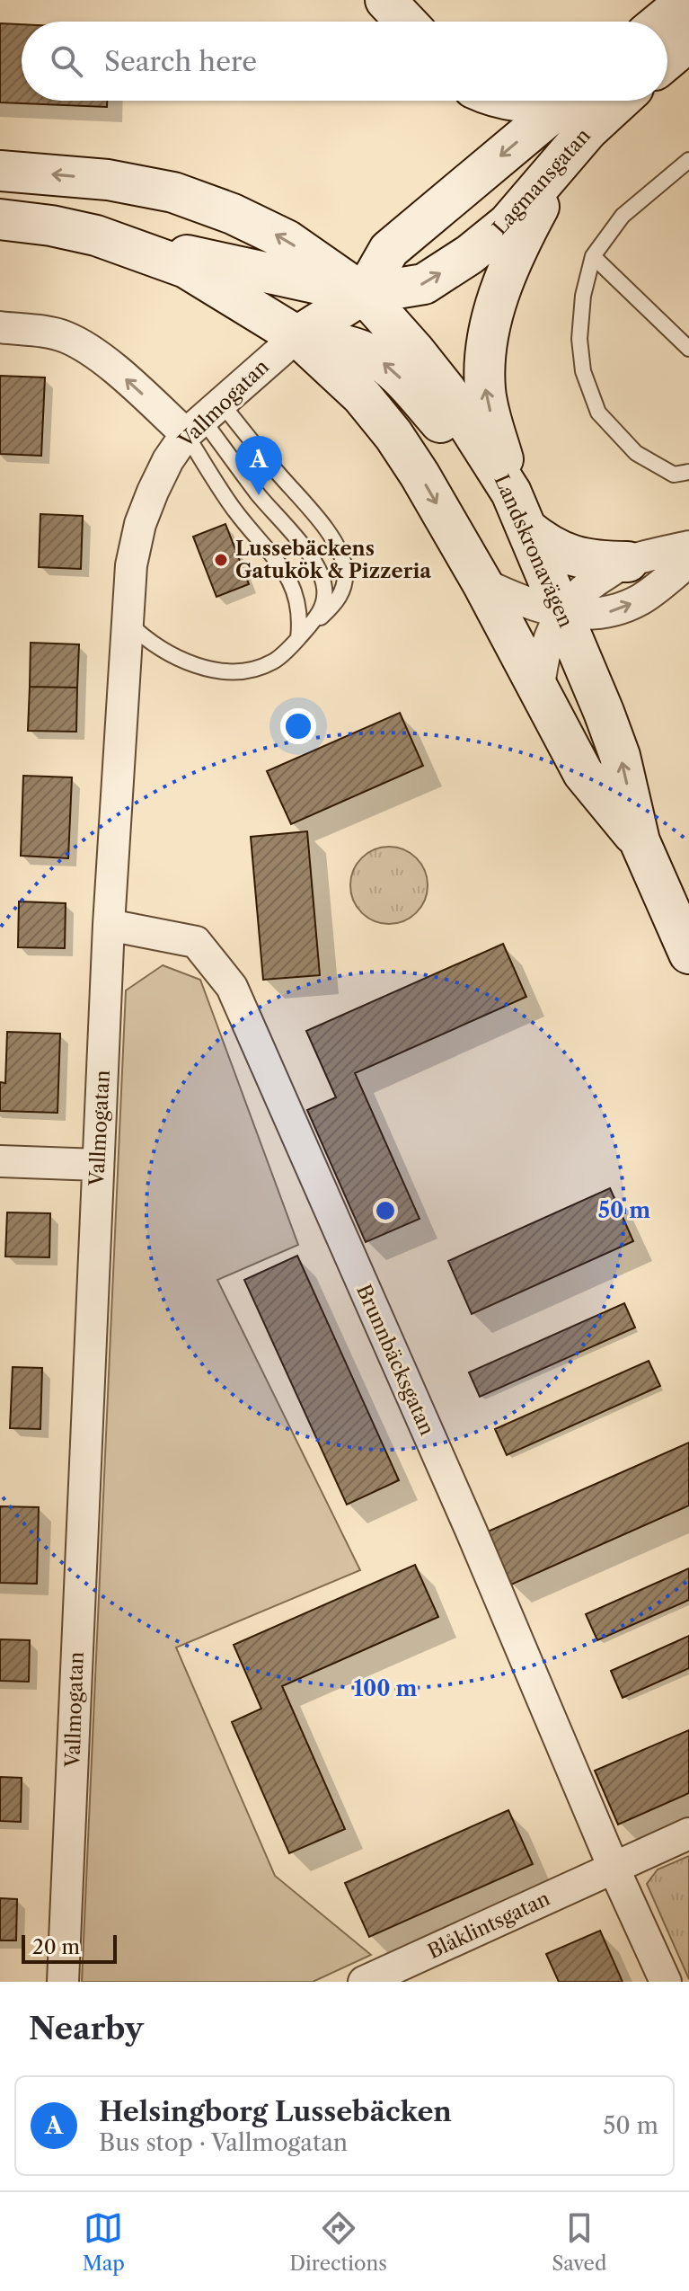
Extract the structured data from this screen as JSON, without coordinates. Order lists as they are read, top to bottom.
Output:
{
  "streets": {
    "main road": ["Lagmansgatan", "Landskronavägen"],
    "street": ["Vallmogatan", "Brunnbäcksgatan", "Blåklintsgatan"]
  },
  "crossings": [
    ["Lagmansgatan", "Vallmogatan"],
    ["Lagmansgatan", "Landskronavägen"],
    ["Vallmogatan", "Landskronavägen"],
    ["Vallmogatan", "Brunnbäcksgatan"],
    ["Brunnbäcksgatan", "Blåklintsgatan"]
  ],
  "places": ["Lussebäckens Gatukök & Pizzeria"],
  "scale_bar": "20 m",
  "page": {
    "search": "Search here",
    "pins": "A",
    "scale": "20 m",
    "heading": "Nearby",
    "list": [
      {
        "mark": "A",
        "name": "Helsingborg Lussebäcken",
        "note": "Bus stop · Vallmogatan",
        "value": "50 m"
      }
    ],
    "nav": ["Map", "Directions", "Saved"]
  },
  "rings": ["50 m", "100 m"]
}
